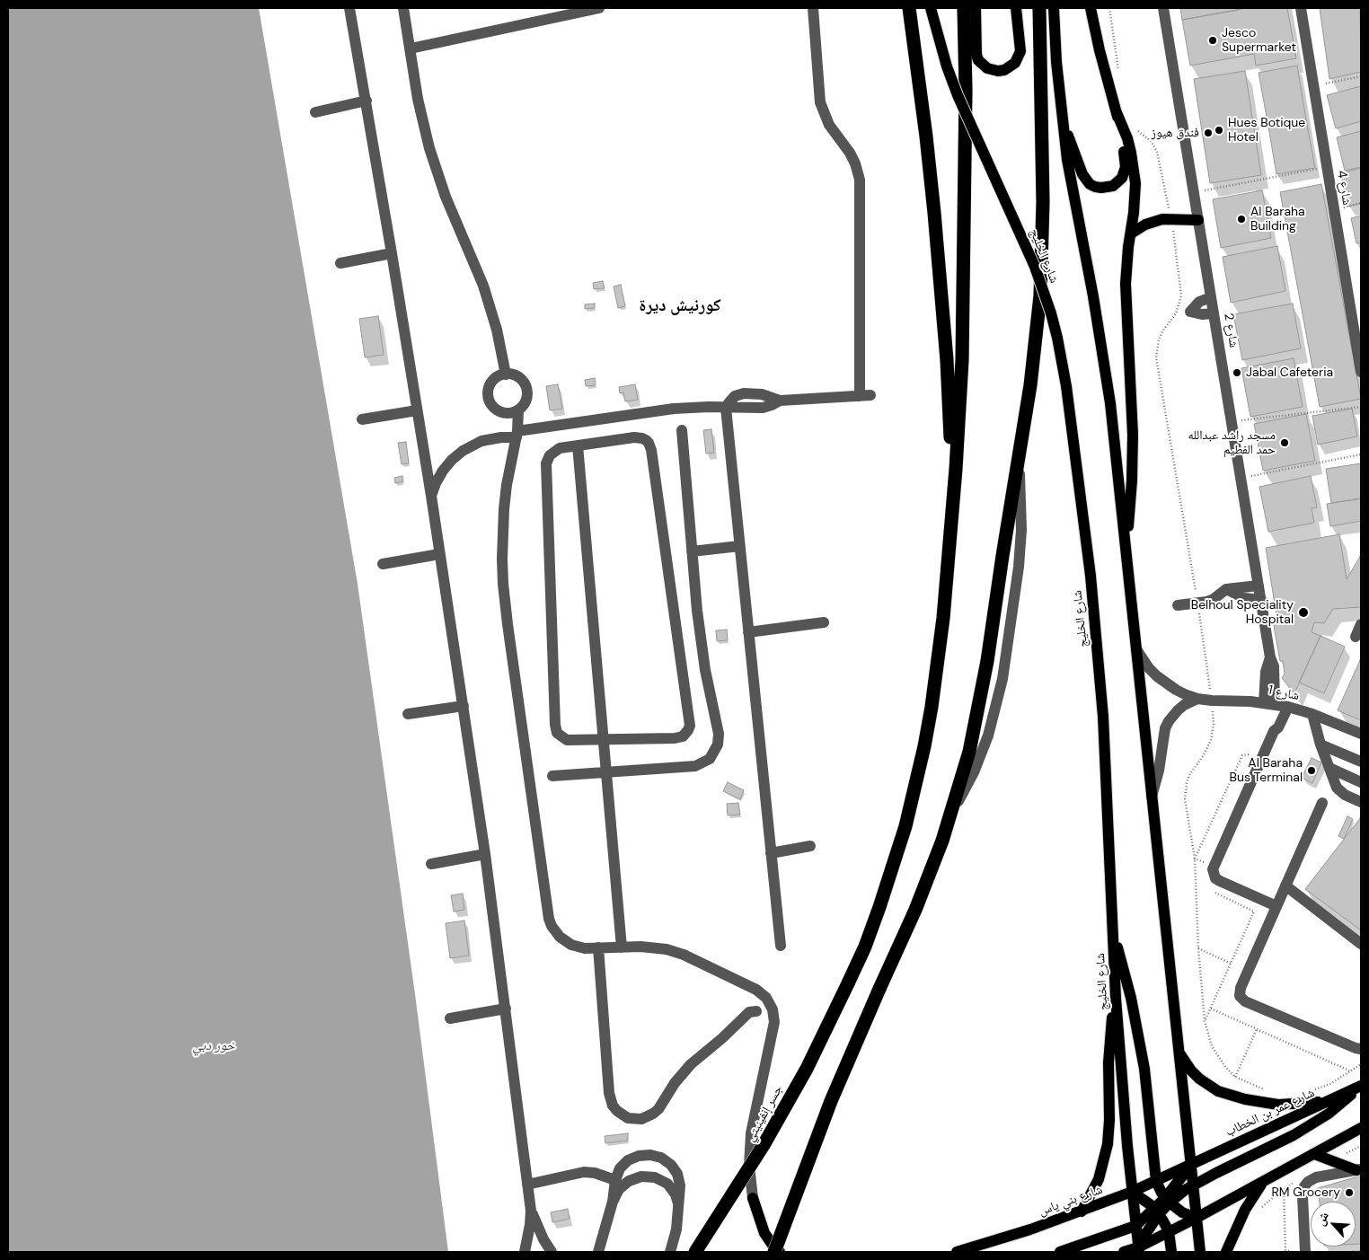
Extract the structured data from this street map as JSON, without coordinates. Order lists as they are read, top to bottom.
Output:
{
  "streets": {
    "highway": ["جسر إنفينيتي"],
    "main road": ["شارع الخليج", "شارع عمر بن الخطاب", "شارع بني ياس"],
    "street": ["شارع 4", "شارع 2", "شارع 1"]
  },
  "crossings": [
    ["شارع الخليج", "شارع بني ياس"],
    ["شارع 2", "شارع 1"],
    ["شارع عمر بن الخطاب", "شارع بني ياس"]
  ],
  "districts": ["كورنيش ديرة"],
  "water": ["خور دبي"],
  "places": [
    "Jesco Supermarket",
    "Hues Botique Hotel",
    "فندق هيوز",
    "Al Baraha Building",
    "Jabal Cafeteria",
    "مسجد راشد عبدالله حمد الفطيم",
    "Belhoul Speciality Hospital",
    "Al Baraha Bus Terminal",
    "RM Grocery"
  ],
  "north": "top left"
}
